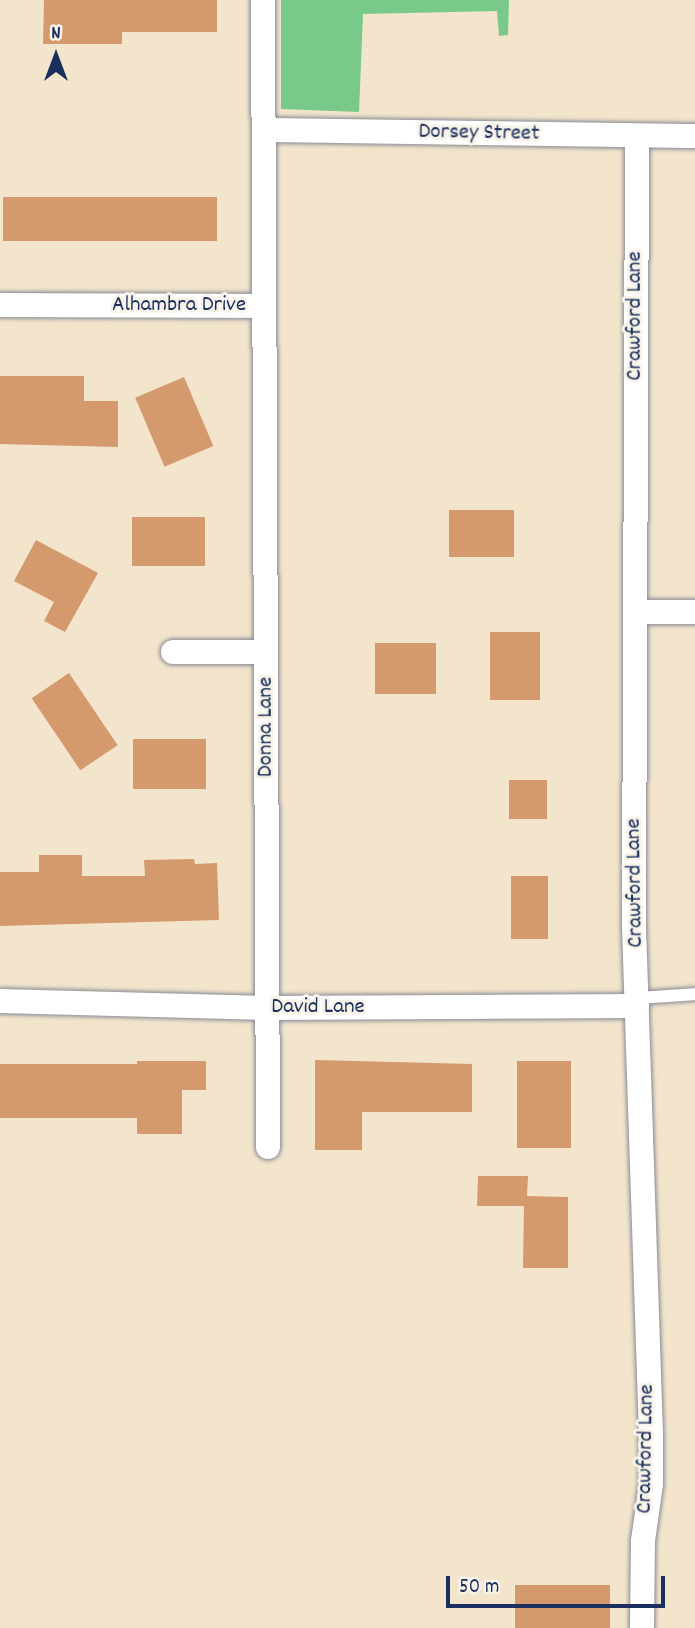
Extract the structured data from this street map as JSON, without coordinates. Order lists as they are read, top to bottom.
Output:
{
  "streets": {
    "street": [
      "Dorsey Street",
      "Alhambra Drive",
      "Crawford Lane",
      "Donna Lane",
      "David Lane"
    ]
  },
  "crossings": [
    ["Dorsey Street", "Alhambra Drive"],
    ["Dorsey Street", "Crawford Lane"],
    ["Alhambra Drive", "Donna Lane"],
    ["Crawford Lane", "David Lane"],
    ["Donna Lane", "David Lane"]
  ],
  "scale_bar": "50 m",
  "north": "top"
}
